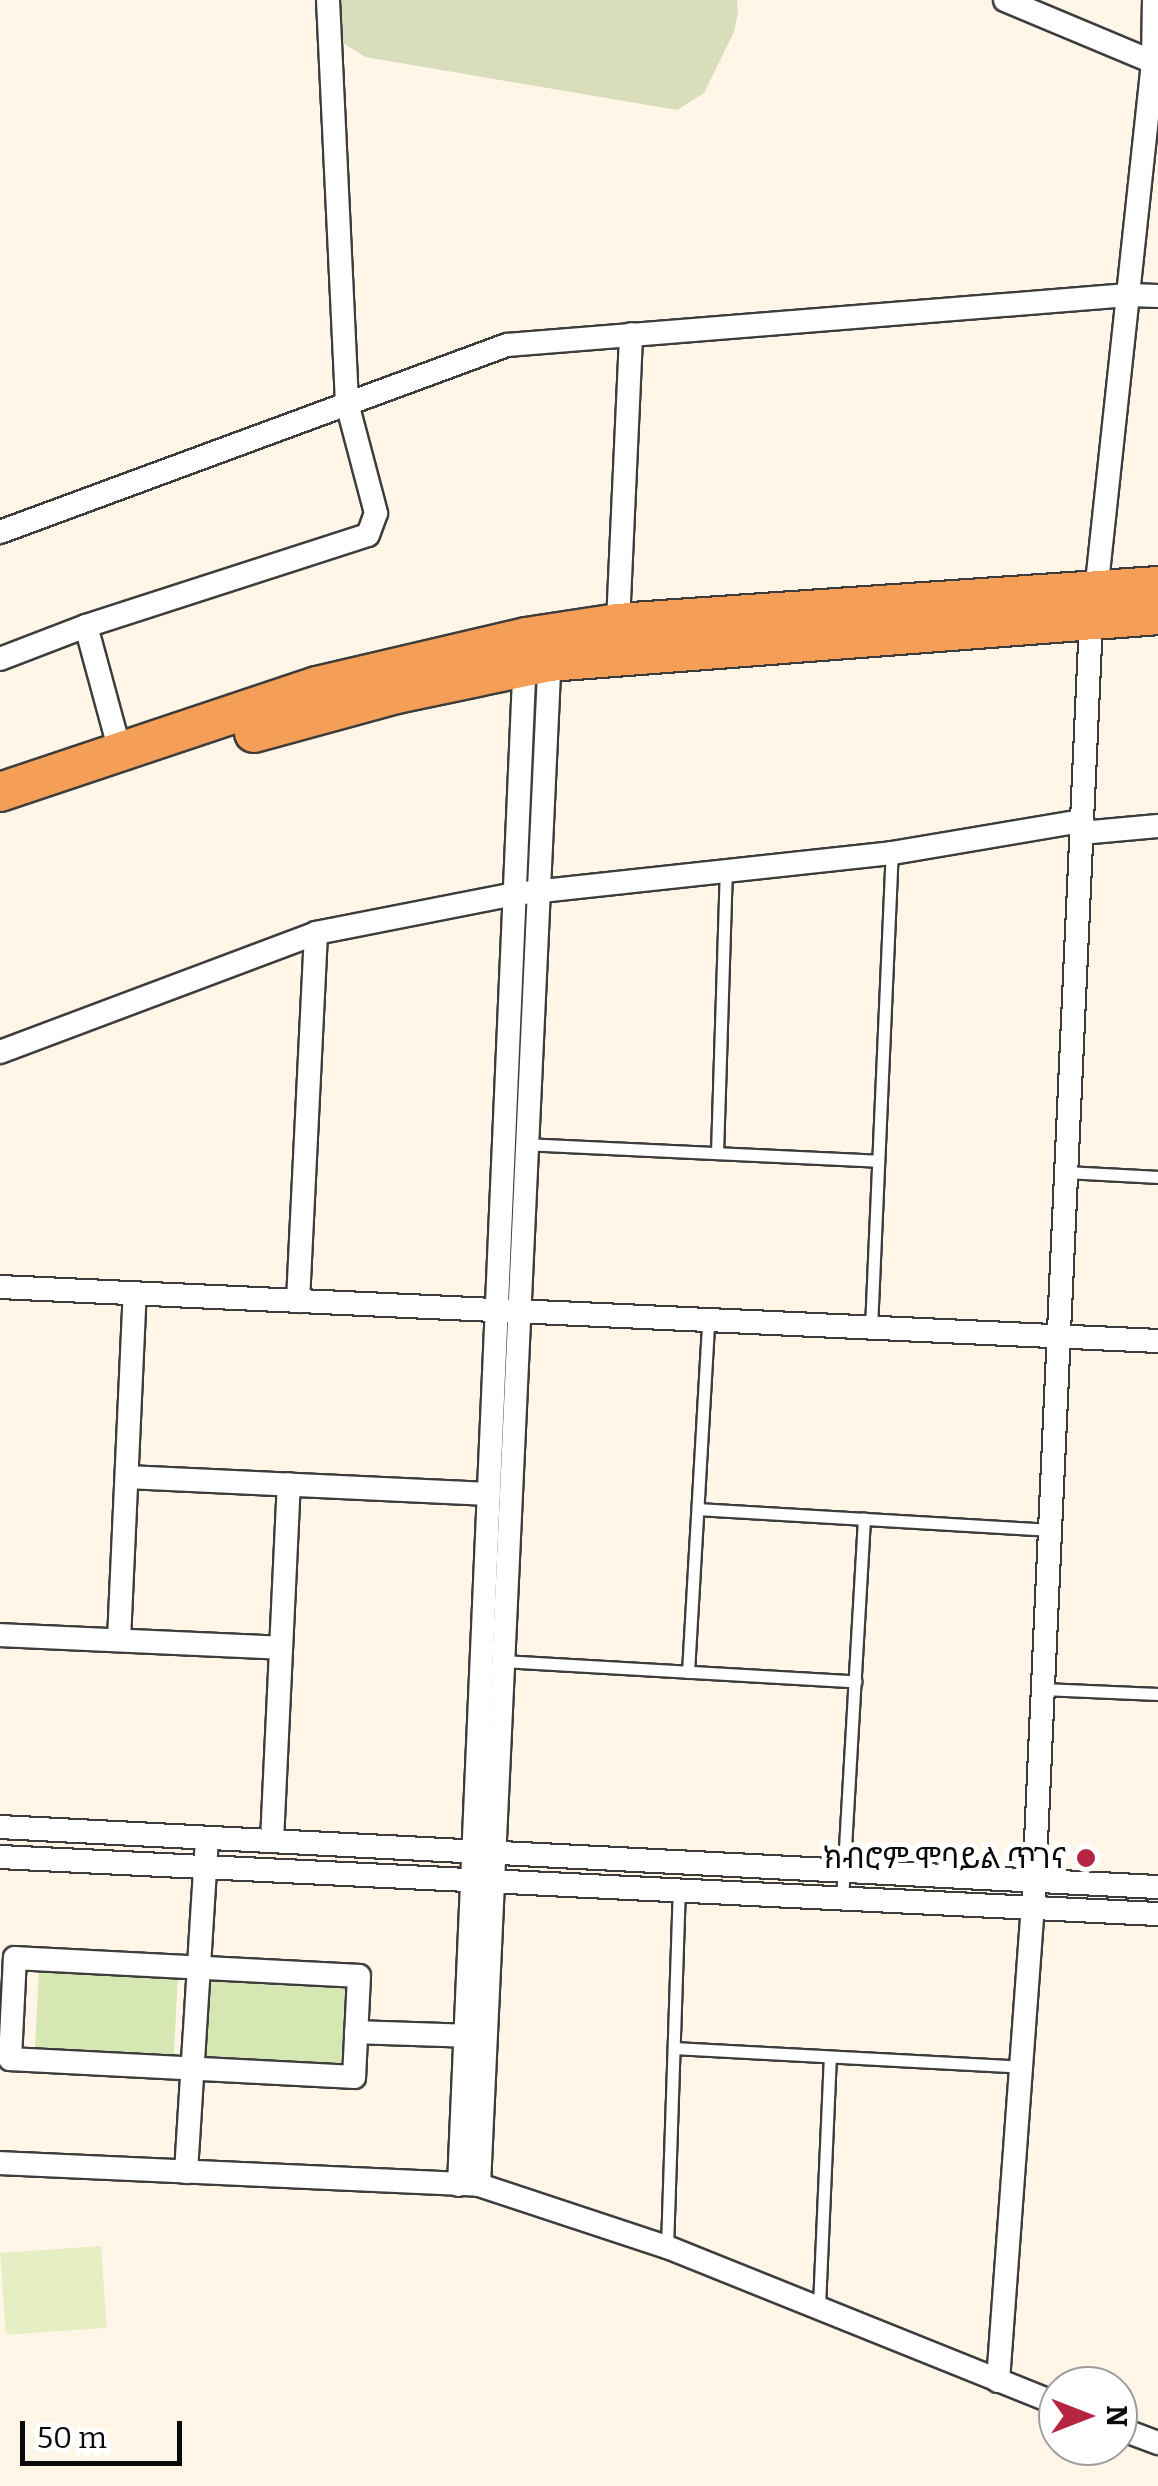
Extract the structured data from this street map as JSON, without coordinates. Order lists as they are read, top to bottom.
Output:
{
  "places": ["ክብሮም ሞባይል ጥገና"],
  "scale_bar": "50 m",
  "north": "right"
}
